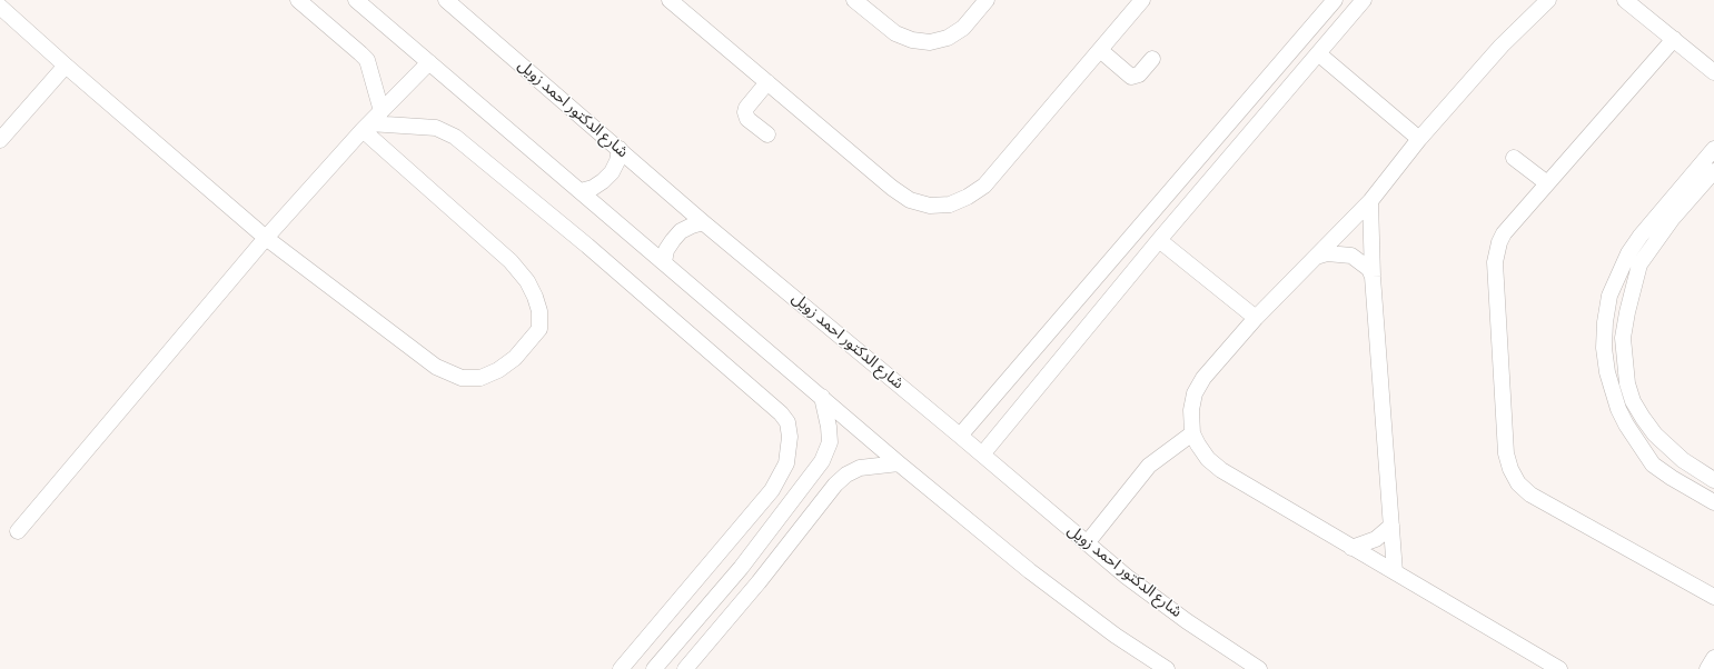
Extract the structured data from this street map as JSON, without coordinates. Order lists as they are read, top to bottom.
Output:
{
  "streets": {
    "street": ["شارع الدكتور احمد زويل"]
  }
}
